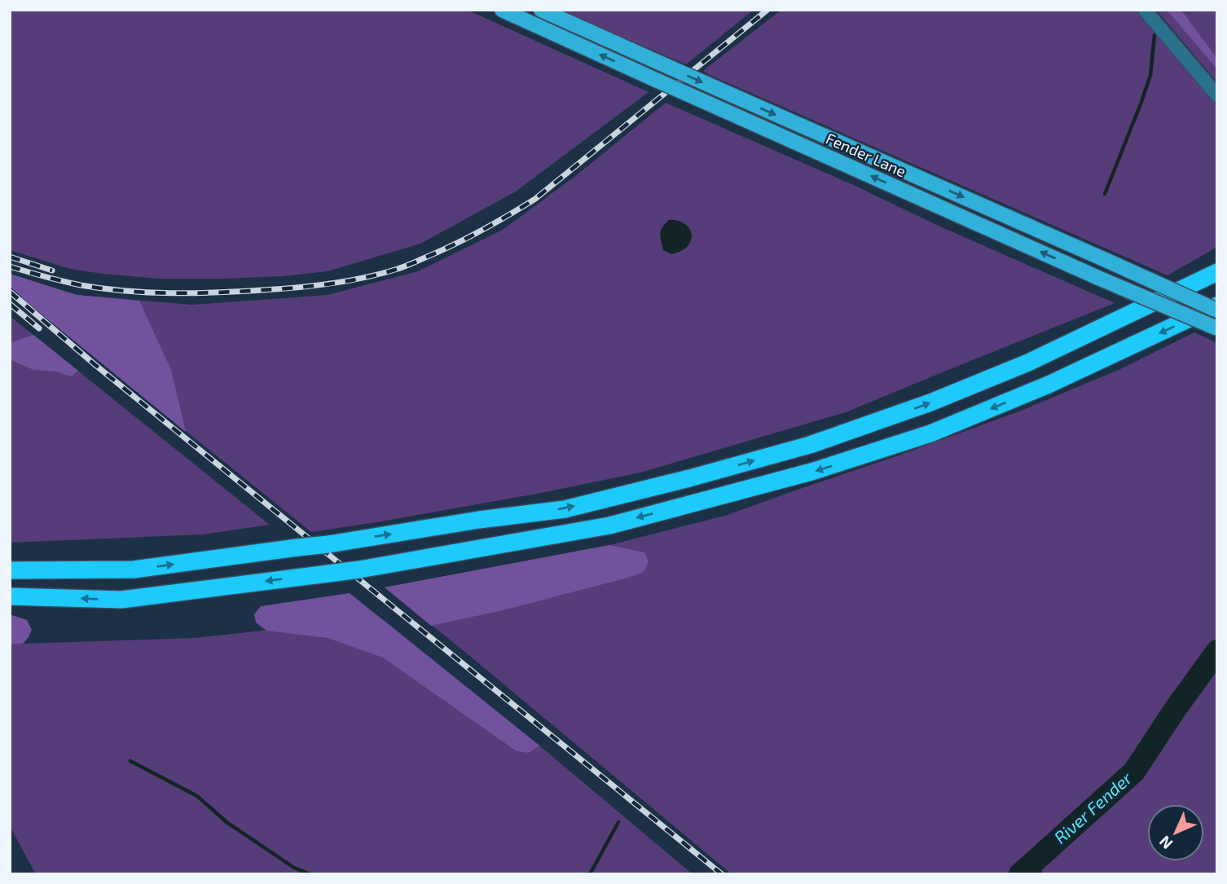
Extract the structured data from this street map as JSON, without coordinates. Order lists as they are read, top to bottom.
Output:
{
  "streets": {
    "main road": ["Fender Lane"]
  },
  "water": ["River Fender"],
  "north": "bottom left"
}
